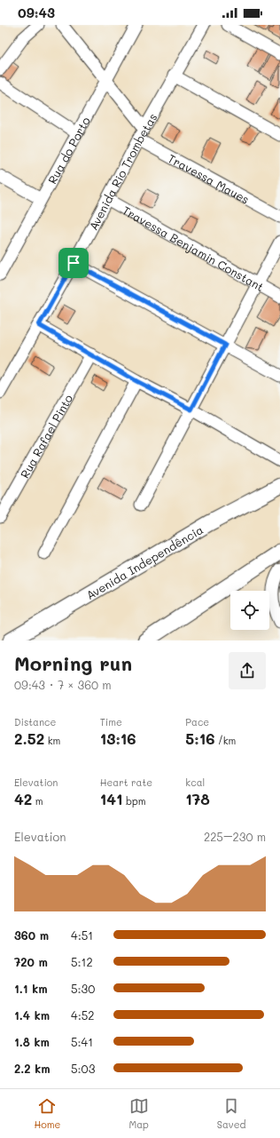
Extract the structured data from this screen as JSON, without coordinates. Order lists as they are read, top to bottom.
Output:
{
  "streets": {
    "main road": ["Avenida Independência"],
    "street": [
      "Rua do Porto",
      "Avenida Rio Trombetas",
      "Travessa Maues",
      "Travessa Benjamin Constant",
      "Rua Rafael Pinto"
    ]
  },
  "crossings": [
    ["Avenida Rio Trombetas", "Travessa Maues"],
    ["Avenida Rio Trombetas", "Travessa Benjamin Constant"]
  ],
  "page": {
    "status": "09:43",
    "heading": ["Morning run", "09:43 · 7 × 360 m"],
    "stats": [
      ["Distance", "2.52 km"],
      ["Time", "13:16"],
      ["Pace", "5:16 /km"],
      ["Elevation", "42 m"],
      ["Heart rate", "141 bpm"],
      ["kcal", "178"]
    ],
    "chart": ["Elevation", "225–230 m"],
    "list": [
      {
        "name": "360 m",
        "note": "4:51"
      },
      {
        "name": "720 m",
        "note": "5:12"
      },
      {
        "name": "1.1 km",
        "note": "5:30"
      },
      {
        "name": "1.4 km",
        "note": "4:52"
      },
      {
        "name": "1.8 km",
        "note": "5:41"
      },
      {
        "name": "2.2 km",
        "note": "5:03"
      }
    ],
    "tabs": ["Home", "Map", "Saved"]
  }
}
